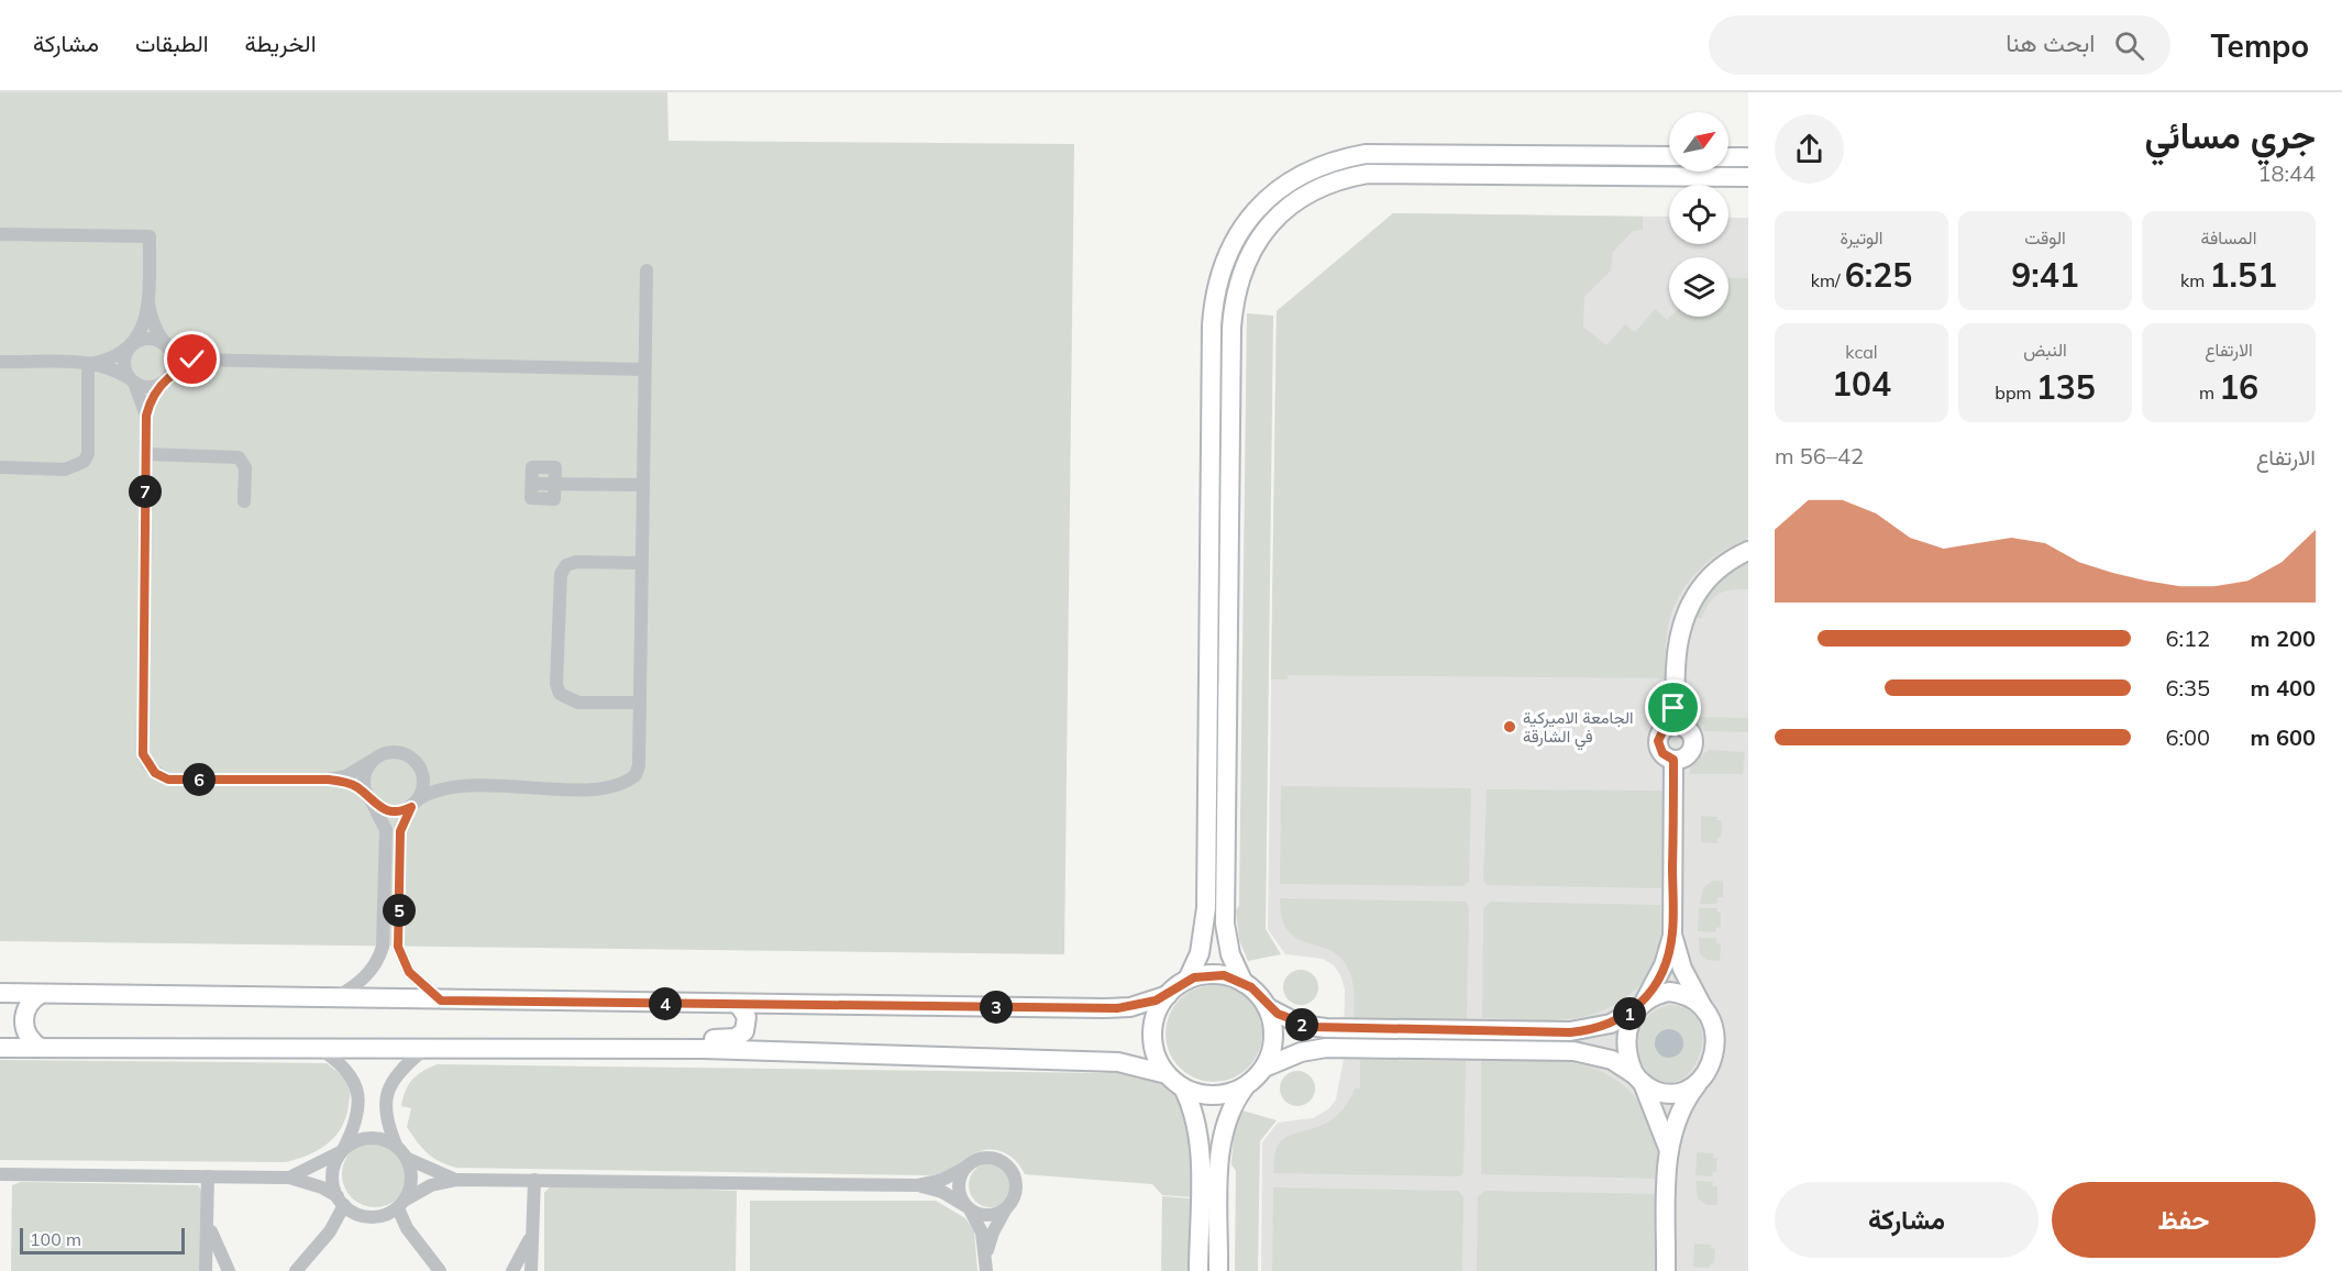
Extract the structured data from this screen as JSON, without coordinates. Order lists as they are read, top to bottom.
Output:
{
  "places": ["الجامعة الاميركية في الشارقة"],
  "scale_bar": "100 m",
  "north": "top right",
  "page": {
    "header": "Tempo",
    "search": "ابحث هنا",
    "nav": ["الخريطة", "الطبقات", "مشاركة"],
    "heading": ["جري مسائي", "18:44"],
    "stats": [
      ["المسافة", "1.51 km"],
      ["الوقت", "9:41"],
      ["الوتيرة", "6:25 /km"],
      ["الارتفاع", "16 m"],
      ["النبض", "135 bpm"],
      ["kcal", "104"]
    ],
    "chart": ["الارتفاع", "42–56 m"],
    "pins": [
      "7",
      "6",
      "5",
      "4",
      "3",
      "1",
      "2"
    ],
    "list": [
      {
        "name": "200 m",
        "note": "6:12"
      },
      {
        "name": "400 m",
        "note": "6:35"
      },
      {
        "name": "600 m",
        "note": "6:00"
      }
    ],
    "buttons": ["حفظ", "مشاركة"],
    "scale": "100 m"
  }
}
